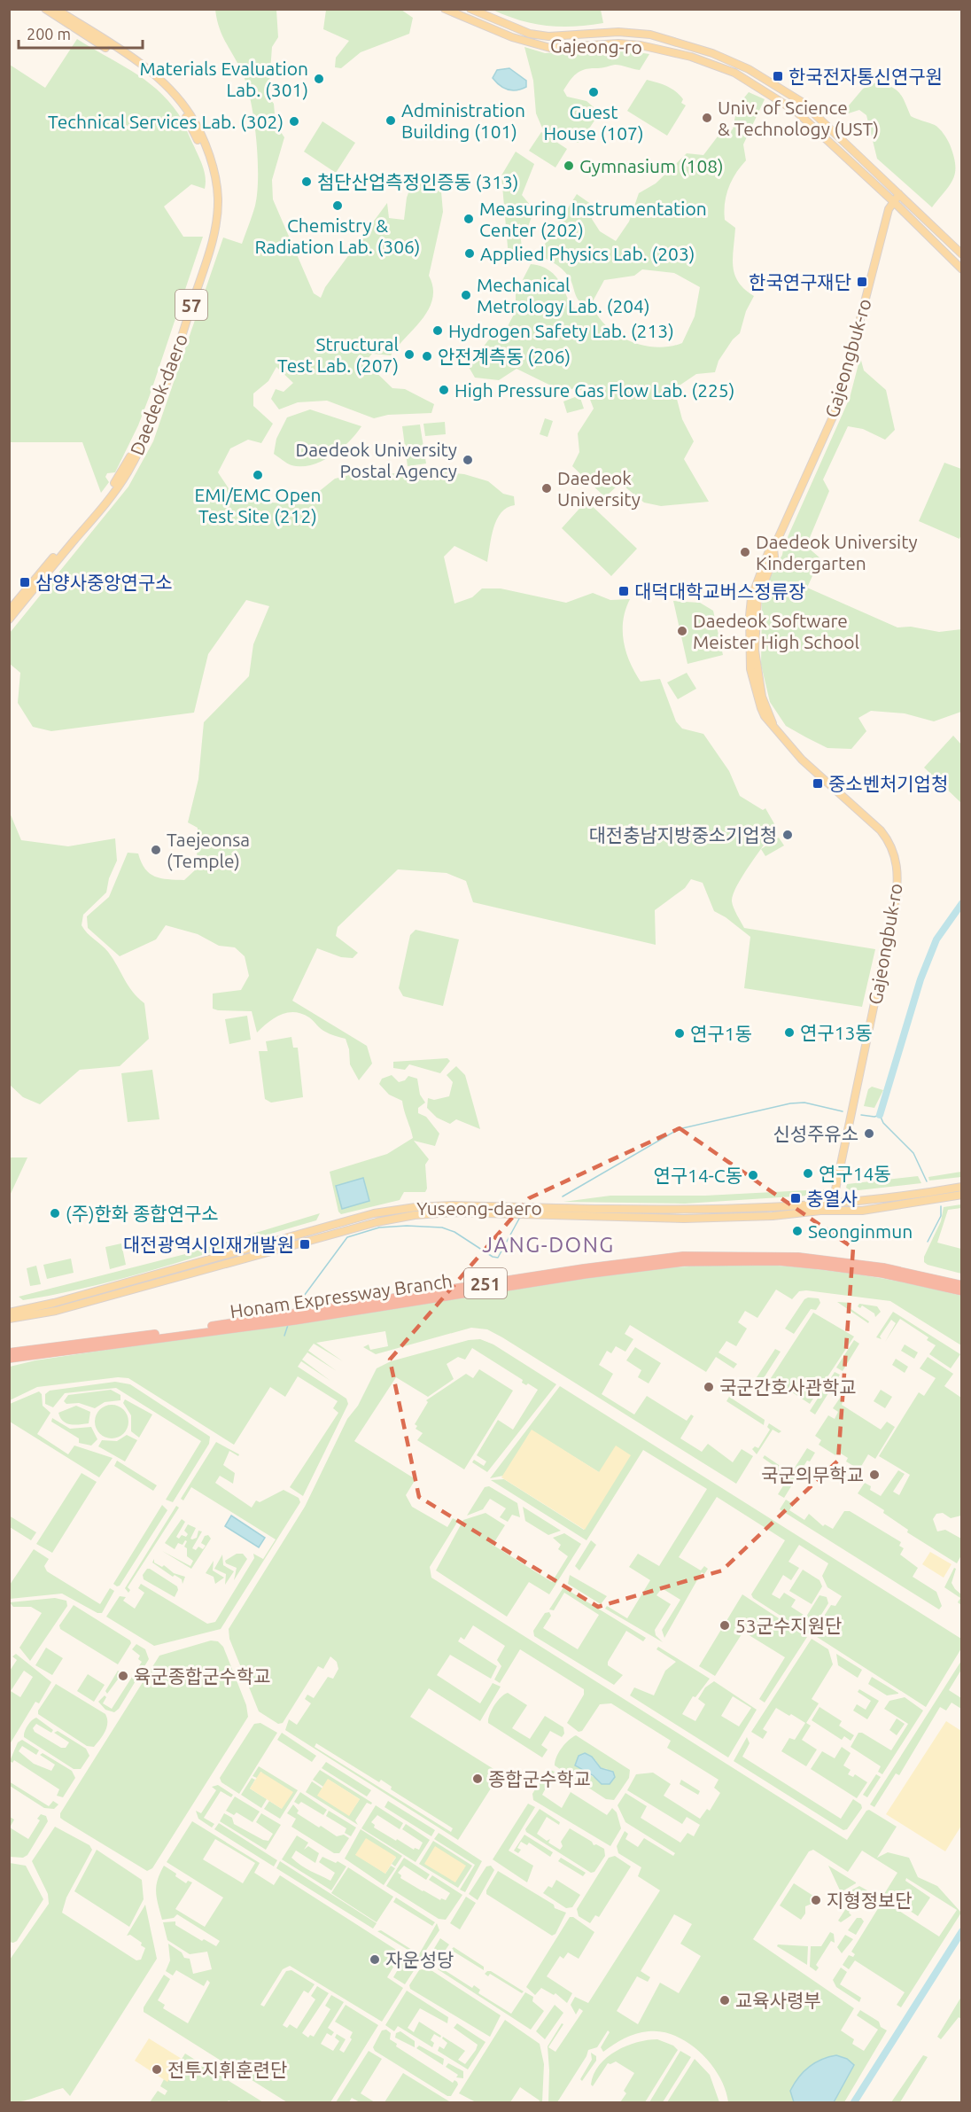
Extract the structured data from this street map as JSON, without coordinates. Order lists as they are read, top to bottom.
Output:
{
  "streets": {
    "highway": ["251", "Honam Expressway Branch"],
    "main road": [
      "Gajeong-ro",
      "57",
      "Gajeongbuk-ro",
      "Daedeok-daero",
      "Yuseong-daero"
    ]
  },
  "crossings": [
    ["Gajeong-ro", "Gajeongbuk-ro"],
    ["Gajeongbuk-ro", "Yuseong-daero"]
  ],
  "districts": ["JANG-DONG"],
  "places": {
    "transit": [
      "한국전자통신연구원",
      "한국연구재단",
      "삼양사중앙연구소",
      "대덕대학교버스정류장",
      "중소벤처기업청",
      "충열사",
      "대전광역시인재개발원"
    ],
    "other": [
      "Materials Evaluation Lab. (301)",
      "Guest House (107)",
      "Univ. of Science & Technology (UST)",
      "Administration Building (101)",
      "Technical Services Lab. (302)",
      "Gymnasium (108)",
      "첨단산업측정인증동 (313)",
      "Chemistry & Radiation Lab. (306)",
      "Measuring Instrumentation Center (202)",
      "Applied Physics Lab. (203)",
      "Mechanical Metrology Lab. (204)",
      "Hydrogen Safety Lab. (213)",
      "Structural Test Lab. (207)",
      "안전계측동 (206)",
      "High Pressure Gas Flow Lab. (225)",
      "Daedeok University Postal Agency",
      "EMI/EMC Open Test Site (212)",
      "Daedeok University",
      "Daedeok University Kindergarten",
      "Daedeok Software Meister High School",
      "대전충남지방중소기업청",
      "Taejeonsa (Temple)",
      "연구13동",
      "연구1동",
      "신성주유소",
      "연구14동",
      "연구14-C동",
      "(주)한화 종합연구소",
      "Seonginmun",
      "국군간호사관학교",
      "국군의무학교",
      "53군수지원단",
      "육군종합군수학교",
      "종합군수학교",
      "지형정보단",
      "자운성당",
      "교육사령부",
      "전투지휘훈련단"
    ]
  },
  "scale_bar": "200 m"
}
